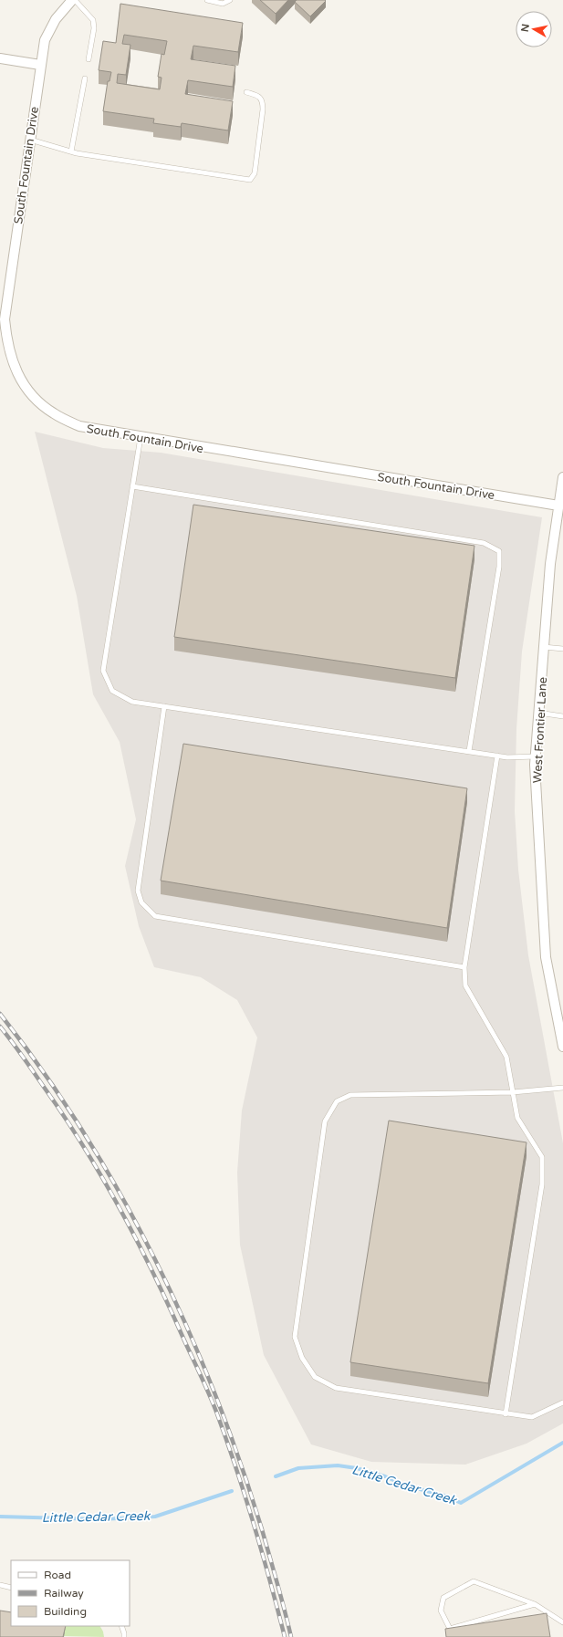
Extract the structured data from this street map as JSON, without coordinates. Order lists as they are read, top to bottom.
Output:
{
  "streets": {
    "street": ["South Fountain Drive", "West Frontier Lane"]
  },
  "crossings": [
    ["South Fountain Drive", "West Frontier Lane"]
  ],
  "water": ["Little Cedar Creek"],
  "legend": ["Road", "Railway", "Building"],
  "north": "left"
}
